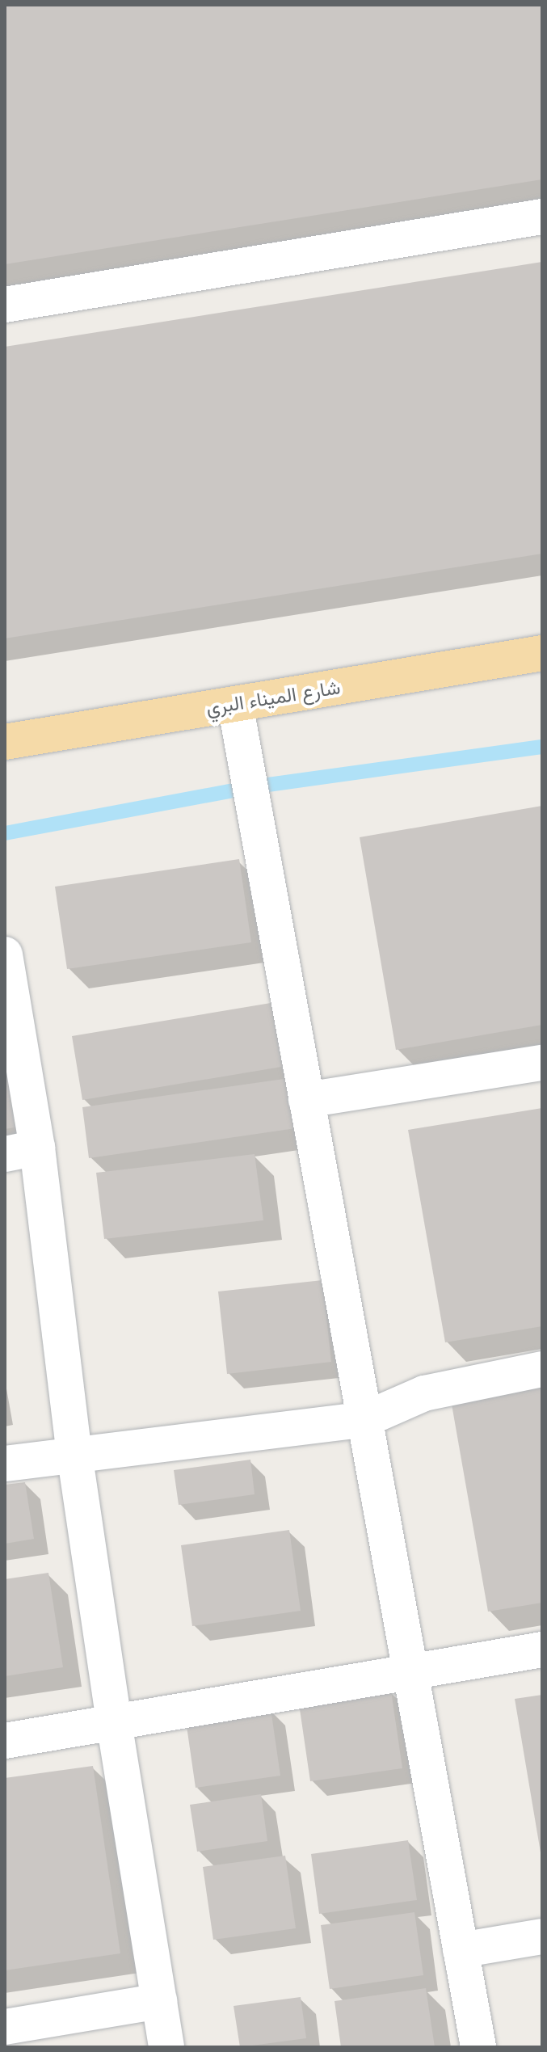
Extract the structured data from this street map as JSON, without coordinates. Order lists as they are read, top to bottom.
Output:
{
  "streets": {
    "highway": ["شارع الميناء البري"]
  }
}
